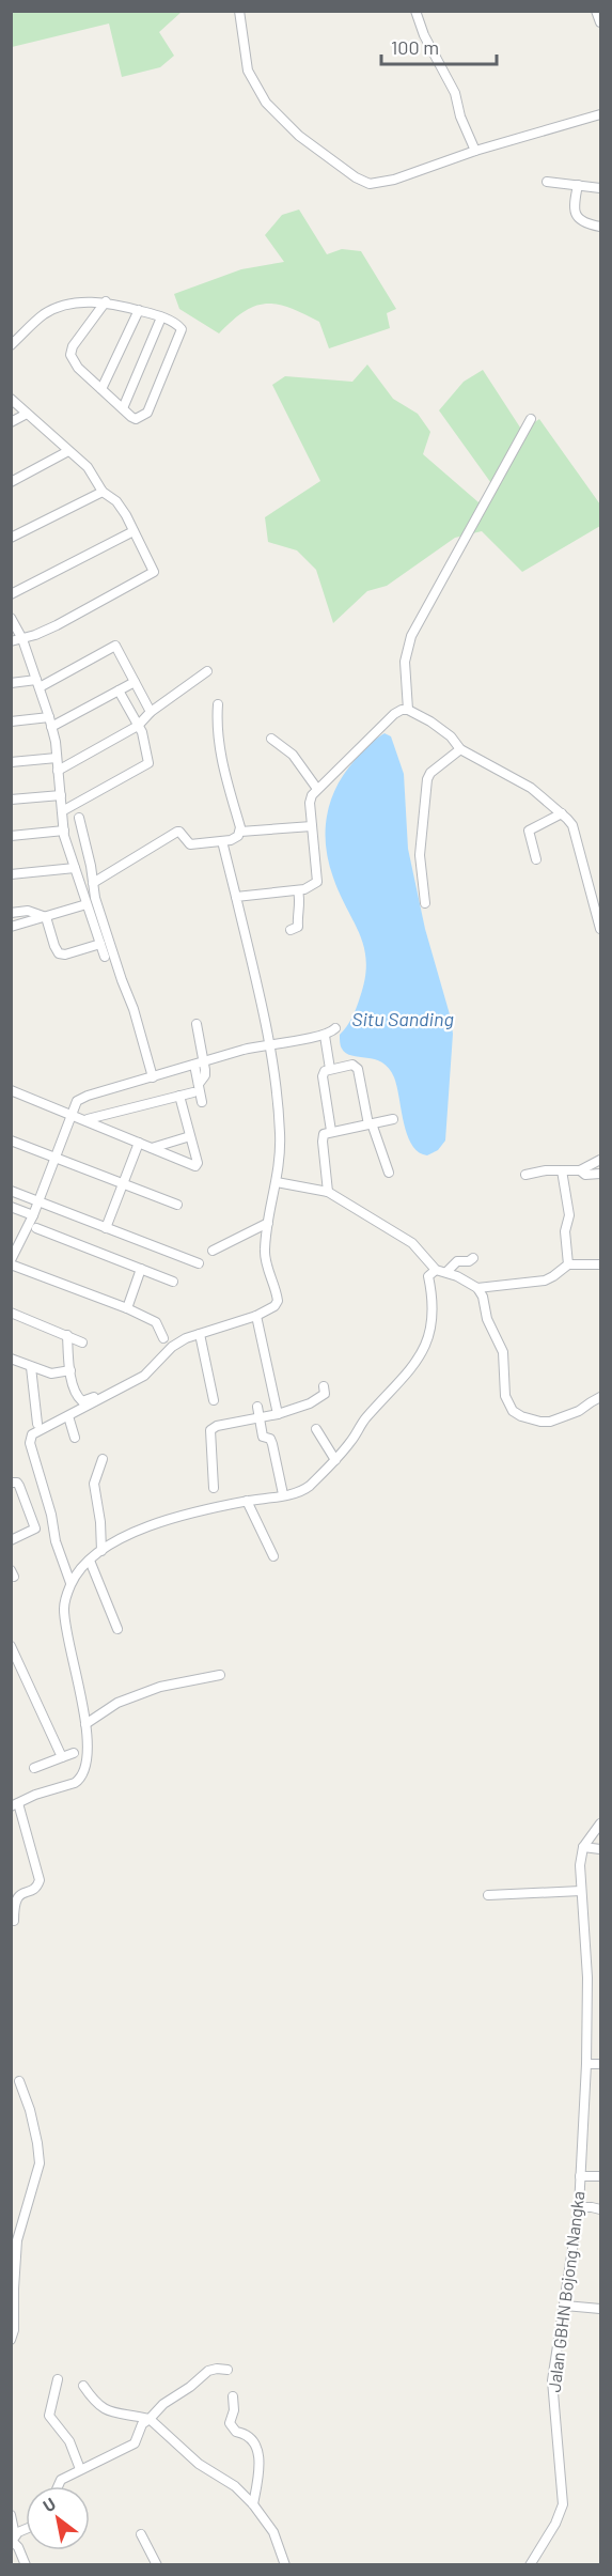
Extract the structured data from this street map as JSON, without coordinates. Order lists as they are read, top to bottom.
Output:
{
  "streets": {
    "street": ["Jalan GBHN Bojong Nangka"]
  },
  "water": ["Situ Sanding"],
  "scale_bar": "100 m",
  "north": "top left"
}
